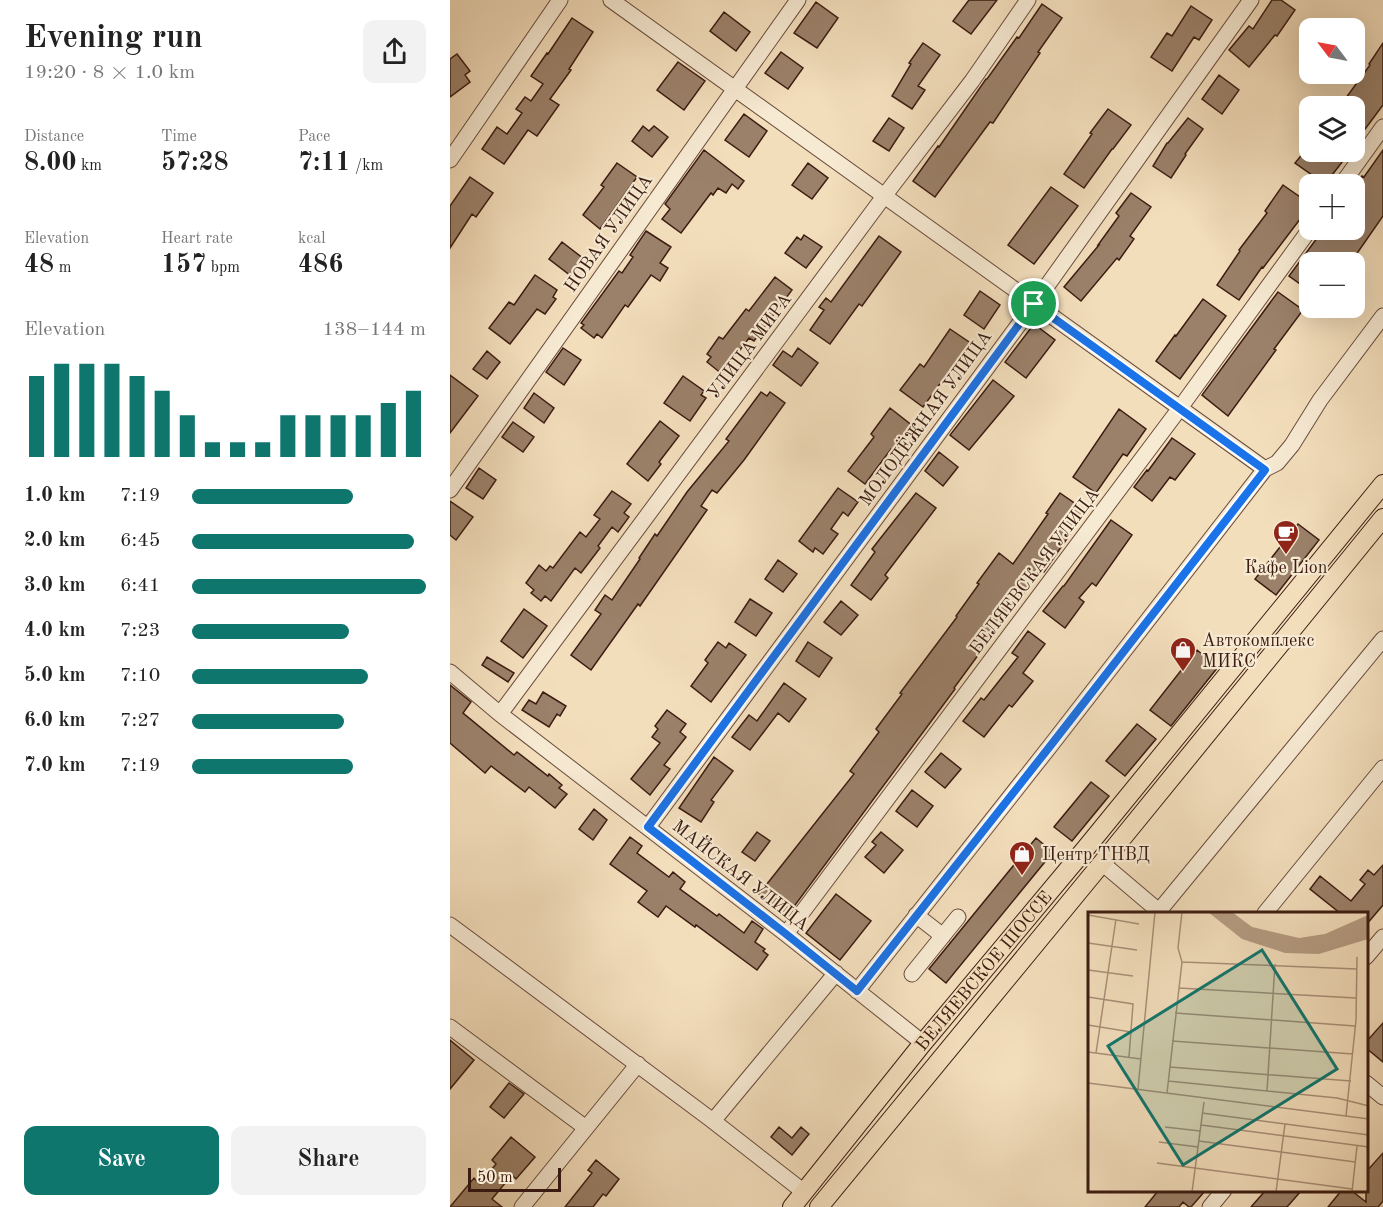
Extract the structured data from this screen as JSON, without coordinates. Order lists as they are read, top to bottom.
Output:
{
  "streets": {
    "main road": ["БЕЛЯЕВСКОЕ ШОССЕ"],
    "street": [
      "НОВАЯ УЛИЦА",
      "УЛИЦА МИРА",
      "МОЛОДЁЖНАЯ УЛИЦА",
      "БЕЛЯЕВСКАЯ УЛИЦА",
      "МАЙСКАЯ УЛИЦА"
    ]
  },
  "crossings": [
    ["УЛИЦА МИРА", "МАЙСКАЯ УЛИЦА"],
    ["МОЛОДЁЖНАЯ УЛИЦА", "МАЙСКАЯ УЛИЦА"],
    ["БЕЛЯЕВСКАЯ УЛИЦА", "МАЙСКАЯ УЛИЦА"],
    ["МАЙСКАЯ УЛИЦА", "БЕЛЯЕВСКОЕ ШОССЕ"]
  ],
  "places": {
    "cafe": ["Кафе Lion"],
    "shop": ["Автокомплекс МИКС", "Центр ТНВД"]
  },
  "scale_bar": "50 m",
  "north": "top left",
  "page": {
    "heading": ["Evening run", "19:20 · 8 × 1.0 km"],
    "map_buttons": ["+", "−"],
    "stats": [
      ["Distance", "8.00 km"],
      ["Time", "57:28"],
      ["Pace", "7:11 /km"],
      ["Elevation", "48 m"],
      ["Heart rate", "157 bpm"],
      ["kcal", "486"]
    ],
    "chart": ["Elevation", "138–144 m"],
    "list": [
      {
        "name": "1.0 km",
        "note": "7:19"
      },
      {
        "name": "2.0 km",
        "note": "6:45"
      },
      {
        "name": "3.0 km",
        "note": "6:41"
      },
      {
        "name": "4.0 km",
        "note": "7:23"
      },
      {
        "name": "5.0 km",
        "note": "7:10"
      },
      {
        "name": "6.0 km",
        "note": "7:27"
      },
      {
        "name": "7.0 km",
        "note": "7:19"
      }
    ],
    "buttons": ["Save", "Share"],
    "scale": "50 m"
  }
}
